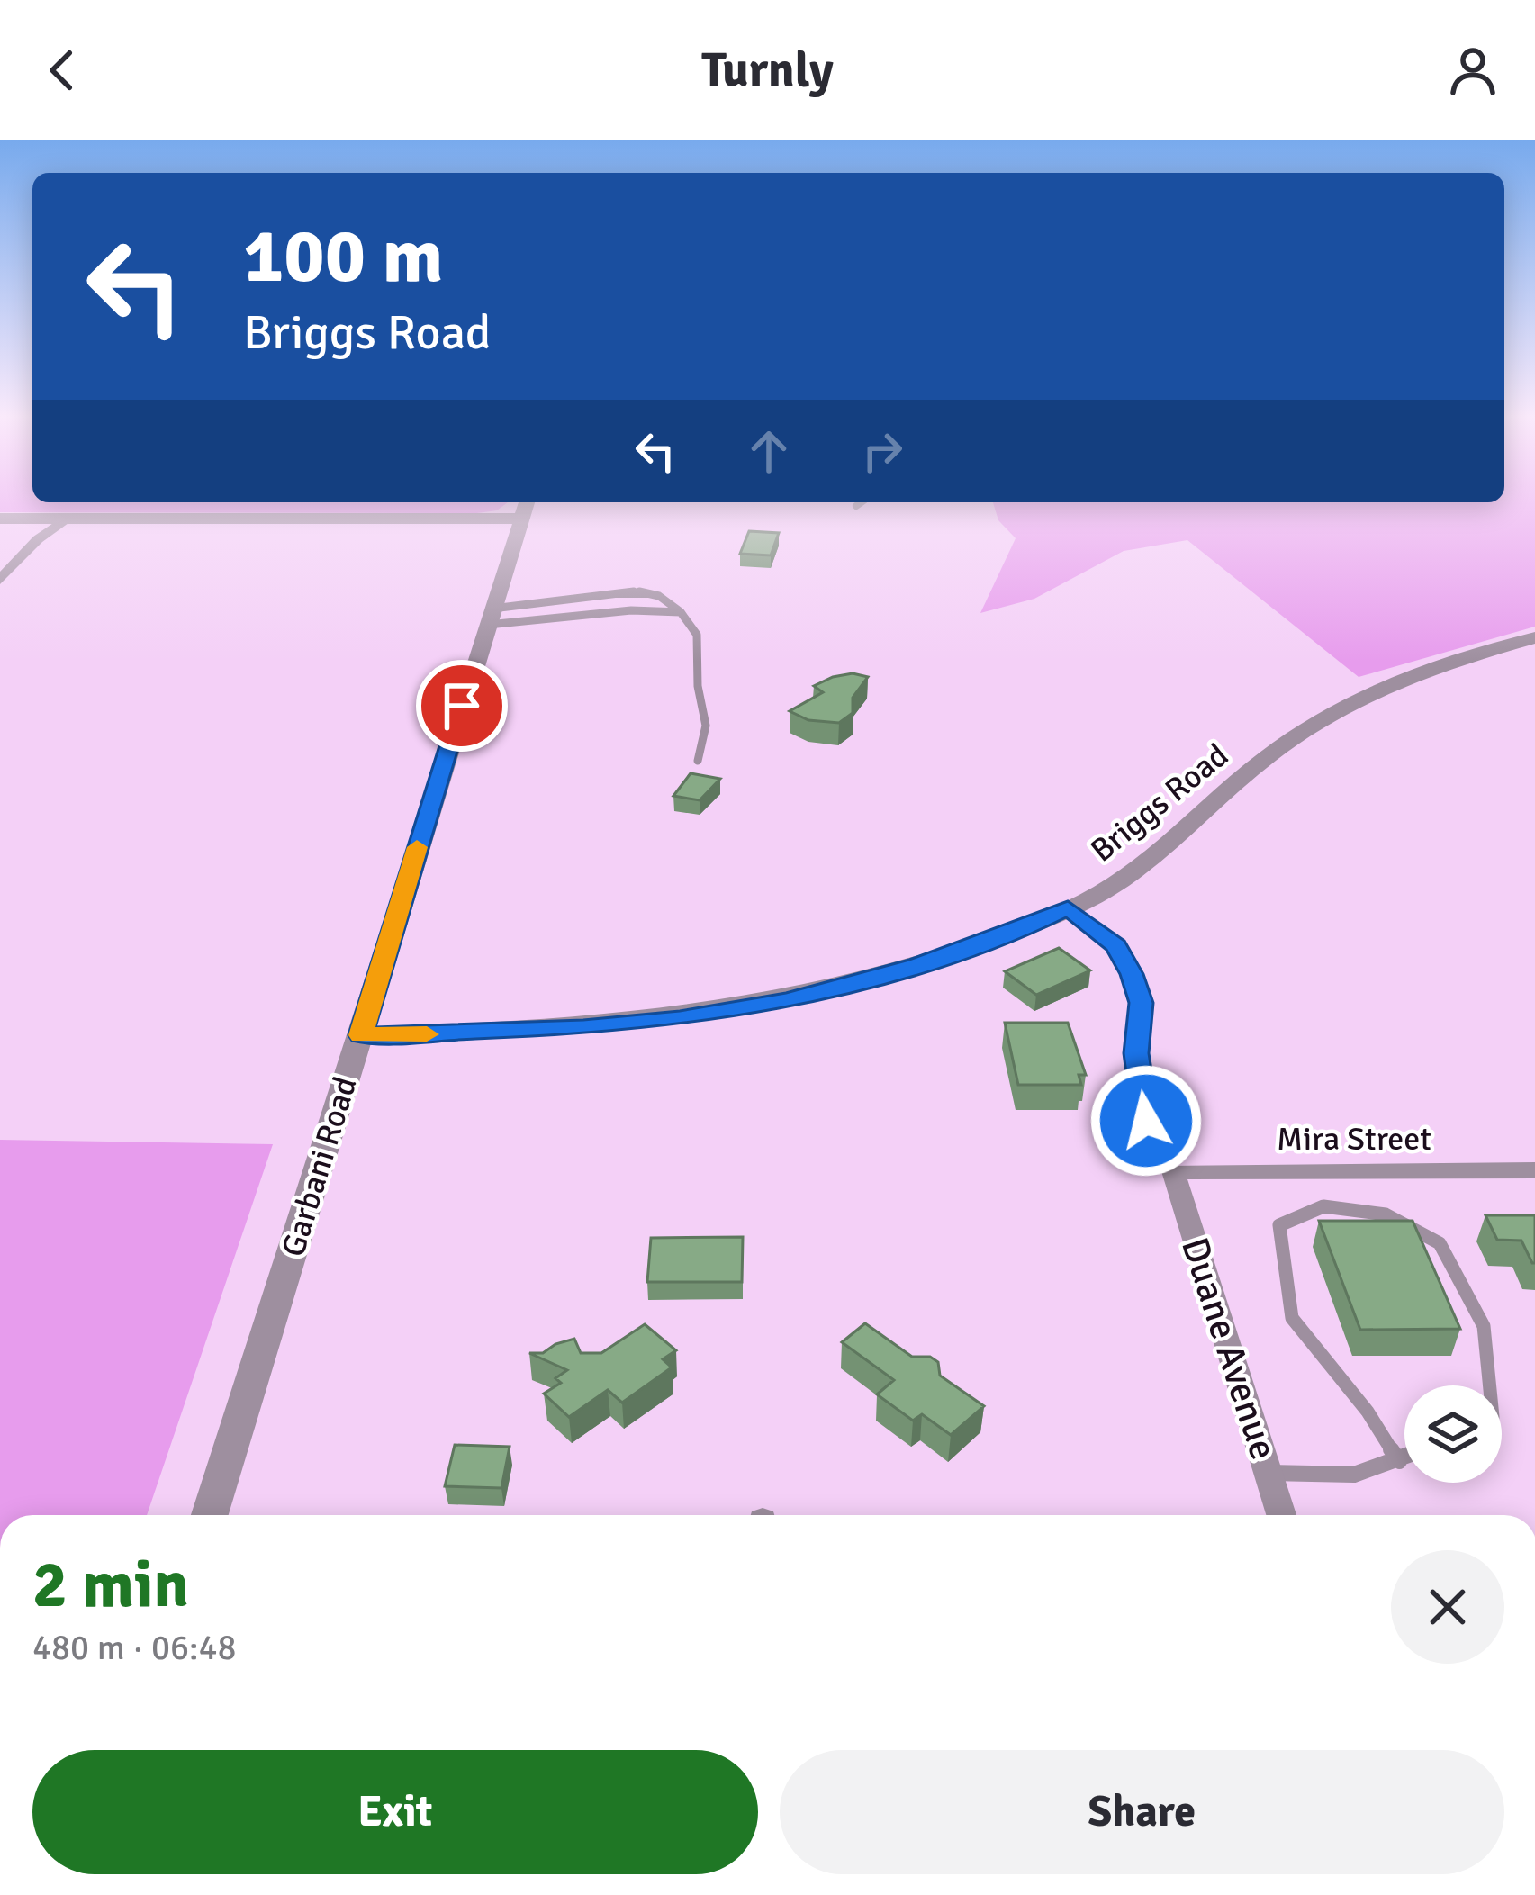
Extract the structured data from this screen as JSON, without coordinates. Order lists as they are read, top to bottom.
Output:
{
  "streets": {
    "street": [
      "Briggs Road",
      "Mira Street",
      "Garbani Road",
      "Duane Avenue"
    ]
  },
  "crossings": [
    ["Briggs Road", "Garbani Road"],
    ["Mira Street", "Duane Avenue"]
  ],
  "page": {
    "header": "Turnly",
    "turn": ["100 m", "Briggs Road"],
    "heading": ["2 min", "480 m · 06:48"],
    "buttons": ["Exit", "Share"]
  }
}
